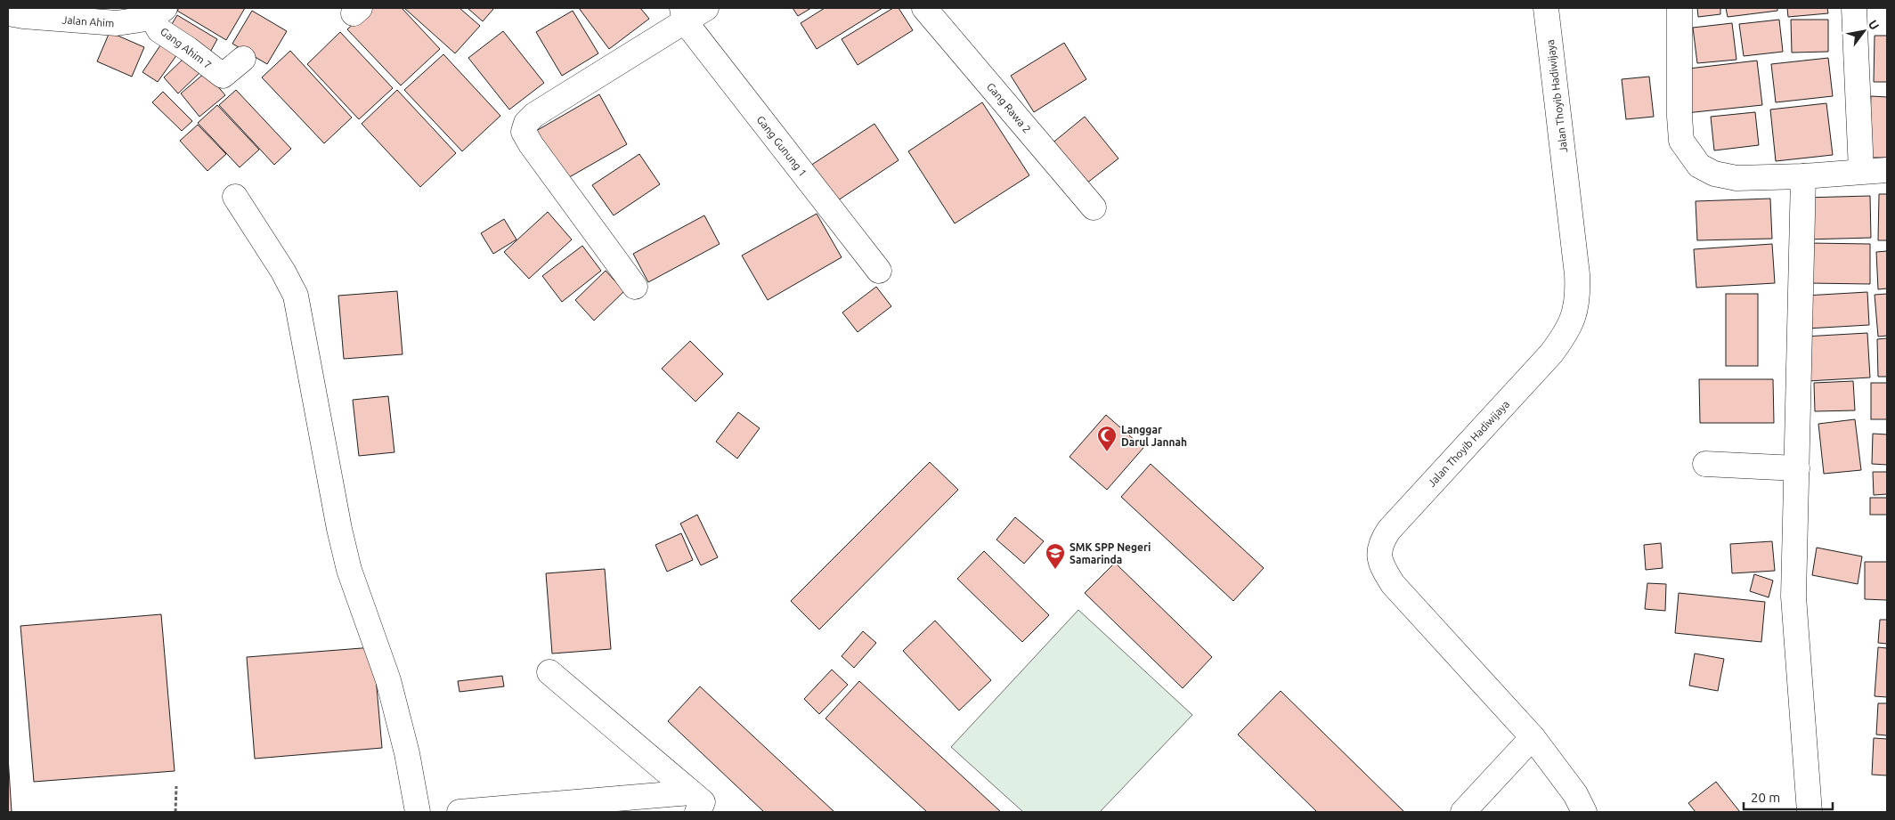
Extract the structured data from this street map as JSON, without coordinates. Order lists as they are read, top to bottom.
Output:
{
  "streets": {
    "street": [
      "Jalan Ahim",
      "Gang Ahim 7",
      "Jalan Thoyib Hadiwijaya",
      "Gang Rawa 2",
      "Gang Gunung 1"
    ]
  },
  "crossings": [
    ["Jalan Ahim", "Gang Ahim 7"]
  ],
  "places": {
    "mosque": ["Langgar Darul Jannah"],
    "school or university": ["SMK SPP Negeri Samarinda"]
  },
  "scale_bar": "20 m",
  "north": "top right"
}
